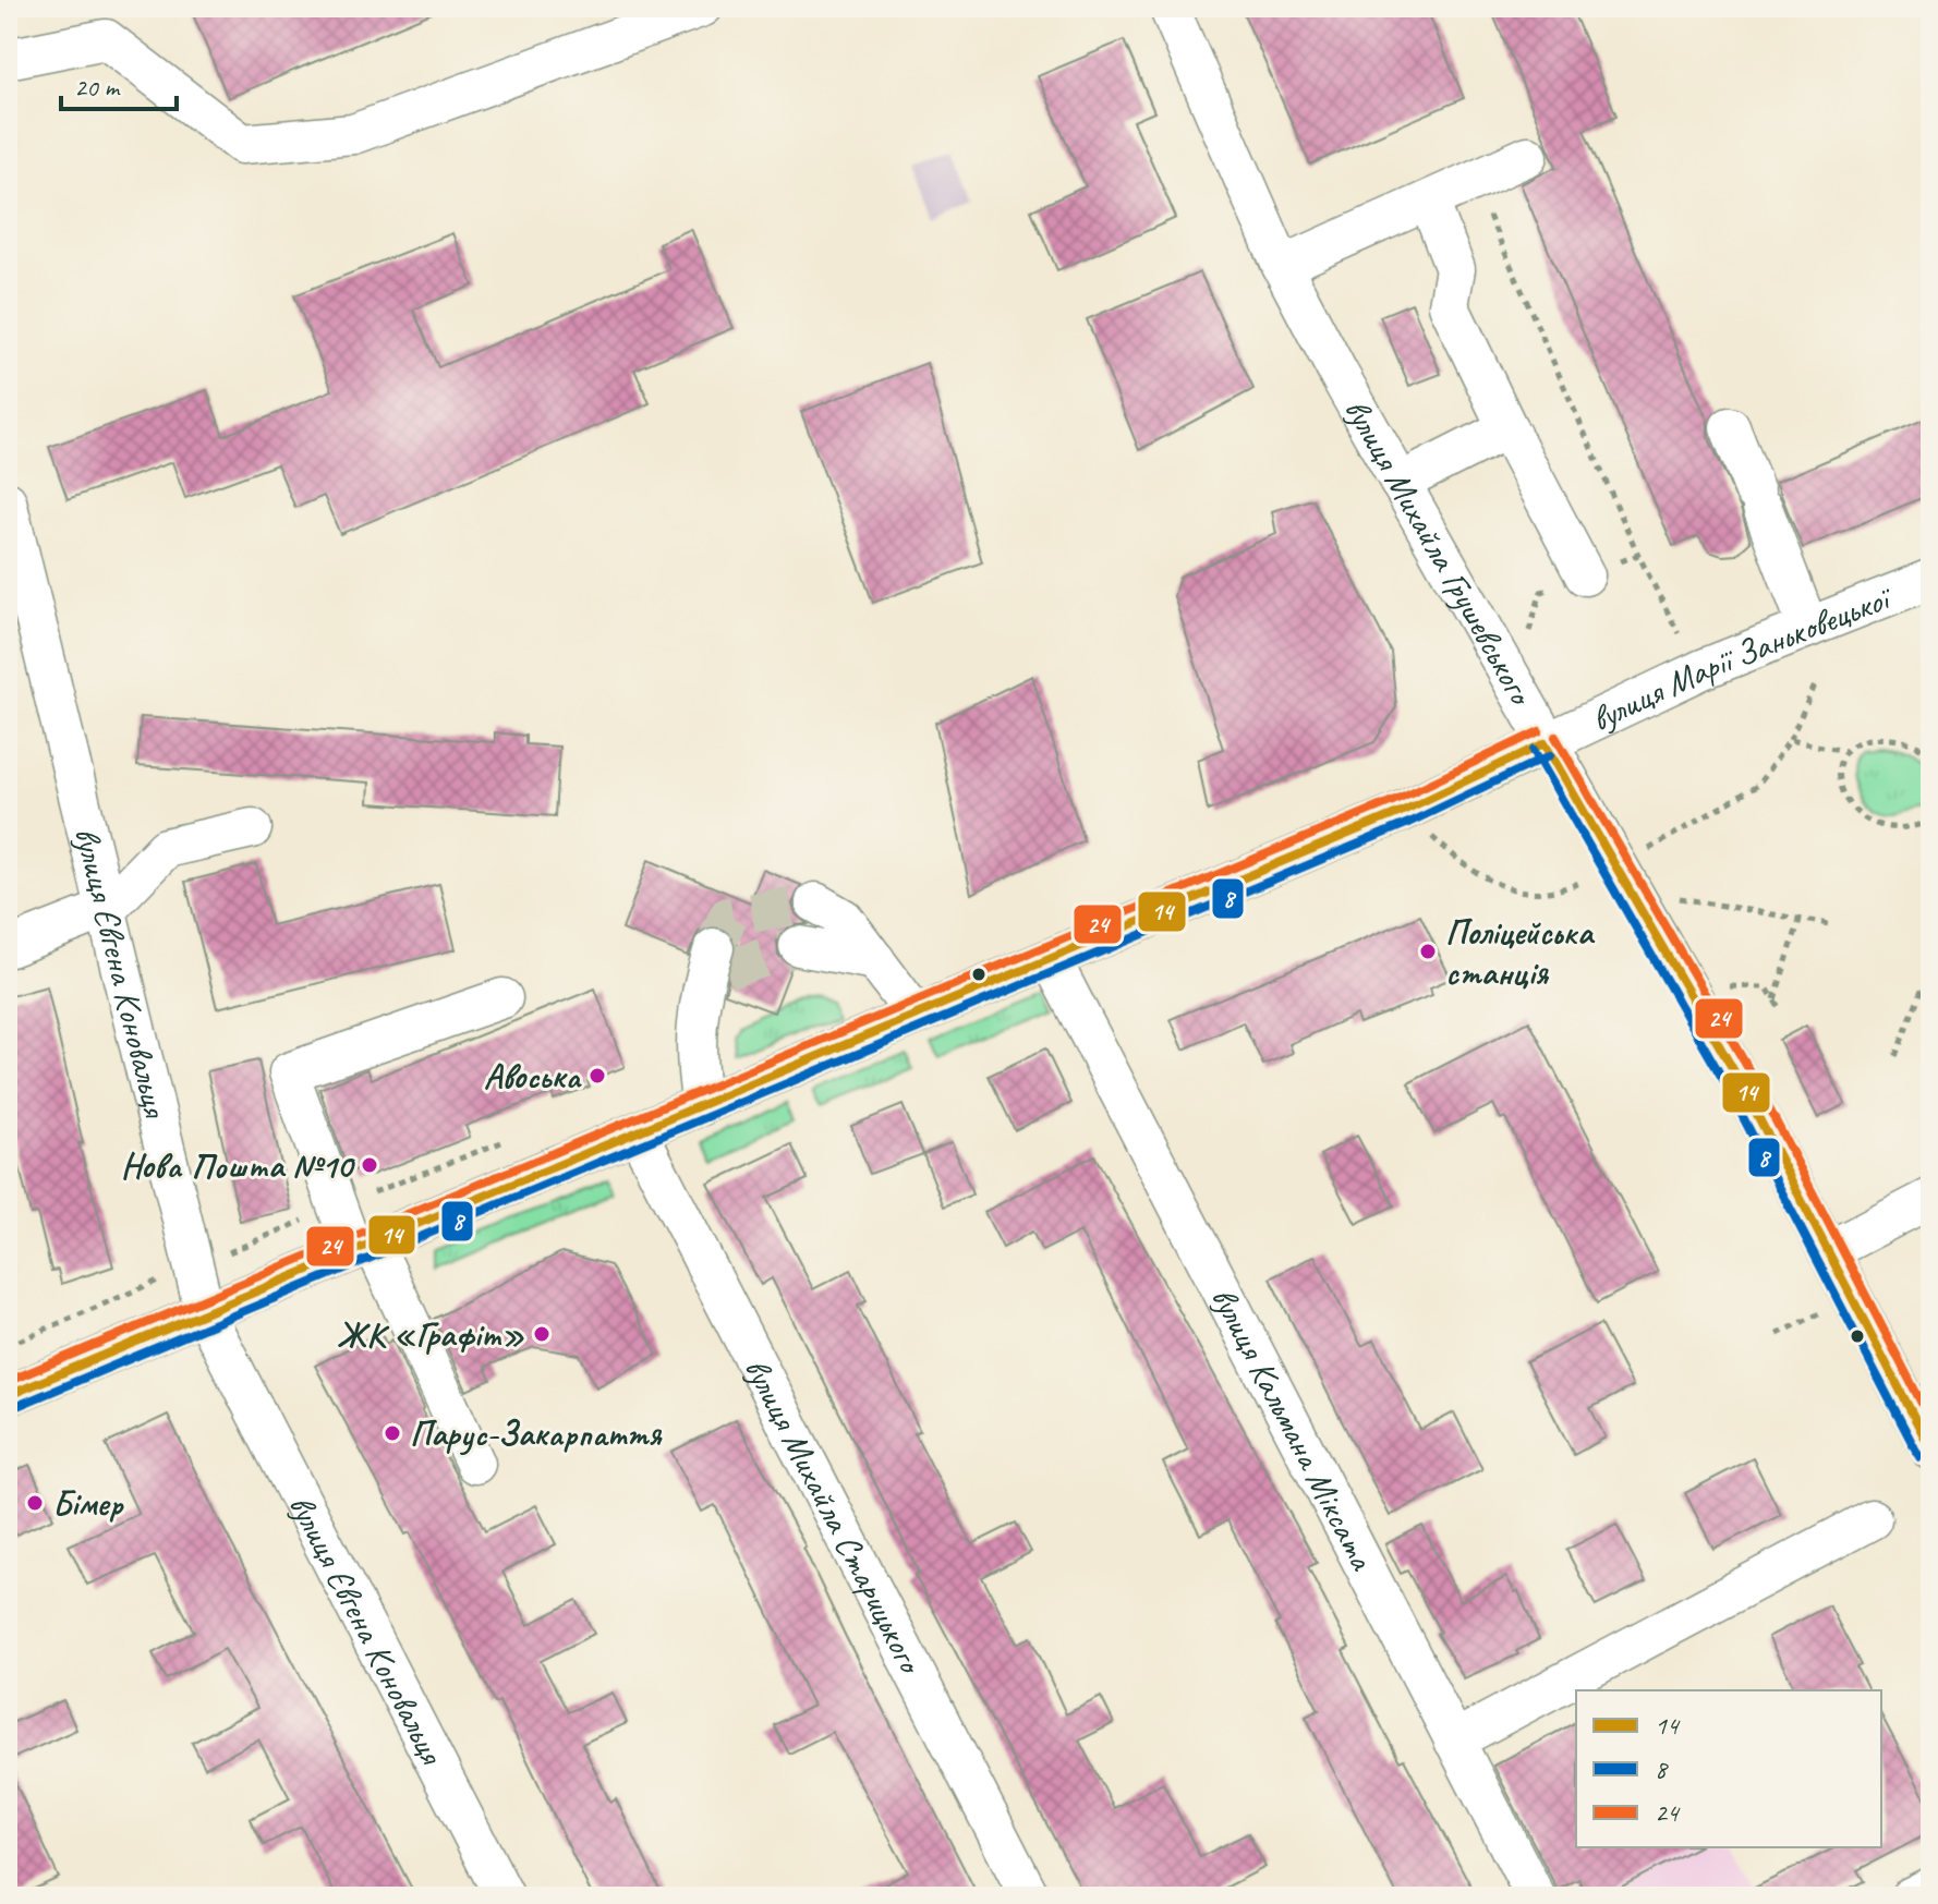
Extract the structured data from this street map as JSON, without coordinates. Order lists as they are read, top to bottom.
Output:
{
  "streets": {
    "street": [
      "вулиця Михайла Грушевського",
      "вулиця Марії Заньковецької",
      "вулиця Євгена Коновальця",
      "вулиця Кальмана Міксата",
      "вулиця Михайла Старицького"
    ]
  },
  "crossings": [
    ["вулиця Михайла Грушевського", "вулиця Марії Заньковецької"],
    ["вулиця Марії Заньковецької", "вулиця Євгена Коновальця"],
    ["вулиця Марії Заньковецької", "вулиця Кальмана Міксата"],
    ["вулиця Марії Заньковецької", "вулиця Михайла Старицького"]
  ],
  "places": [
    "Поліцейська станція",
    "Авоська",
    "Нова Пошта №10",
    "ЖК «Графіт»",
    "Парус-Закарпаття",
    "Бімер"
  ],
  "lines": ["transit line 24", "transit line 14", "transit line 8"],
  "legend": ["14", "8", "24"],
  "scale_bar": "20 m"
}
